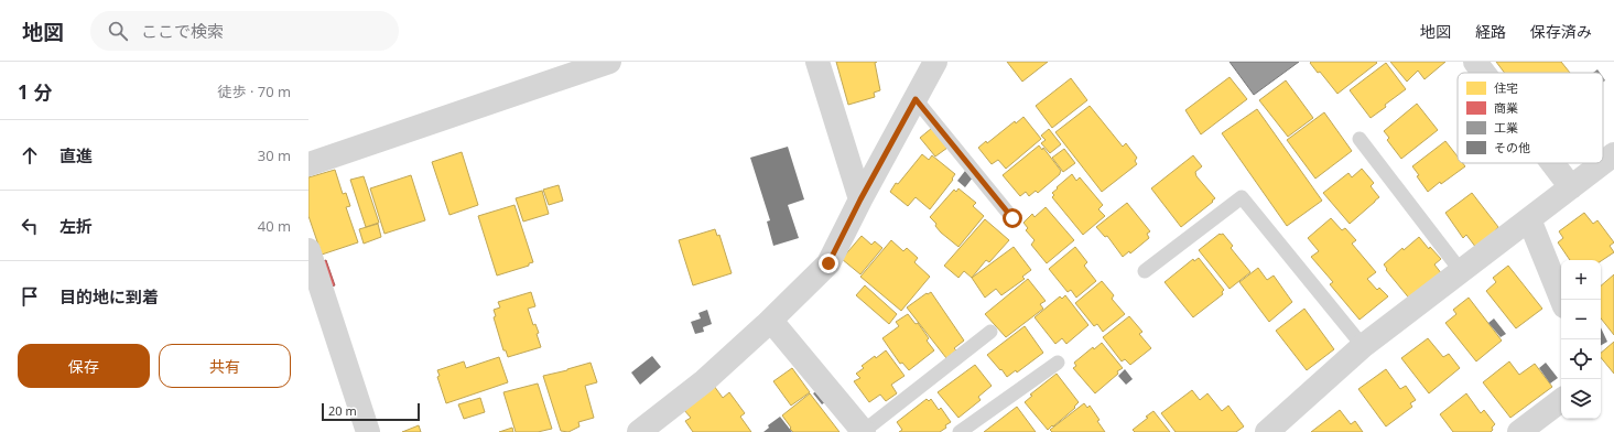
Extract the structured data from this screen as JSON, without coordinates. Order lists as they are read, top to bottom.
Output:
{
  "legend": [
    "住宅",
    "商業",
    "工業",
    "その他"
  ],
  "scale_bar": "20 m",
  "page": {
    "header": "地図",
    "search": "ここで検索",
    "nav": ["地図", "経路", "保存済み"],
    "heading": ["1 分", "徒歩 · 70 m"],
    "list": [
      ["直進", "30 m"],
      ["左折", "40 m"],
      "目的地に到着"
    ],
    "map_buttons": ["+", "−"],
    "buttons": ["保存", "共有"],
    "scale": "20 m"
  }
}
